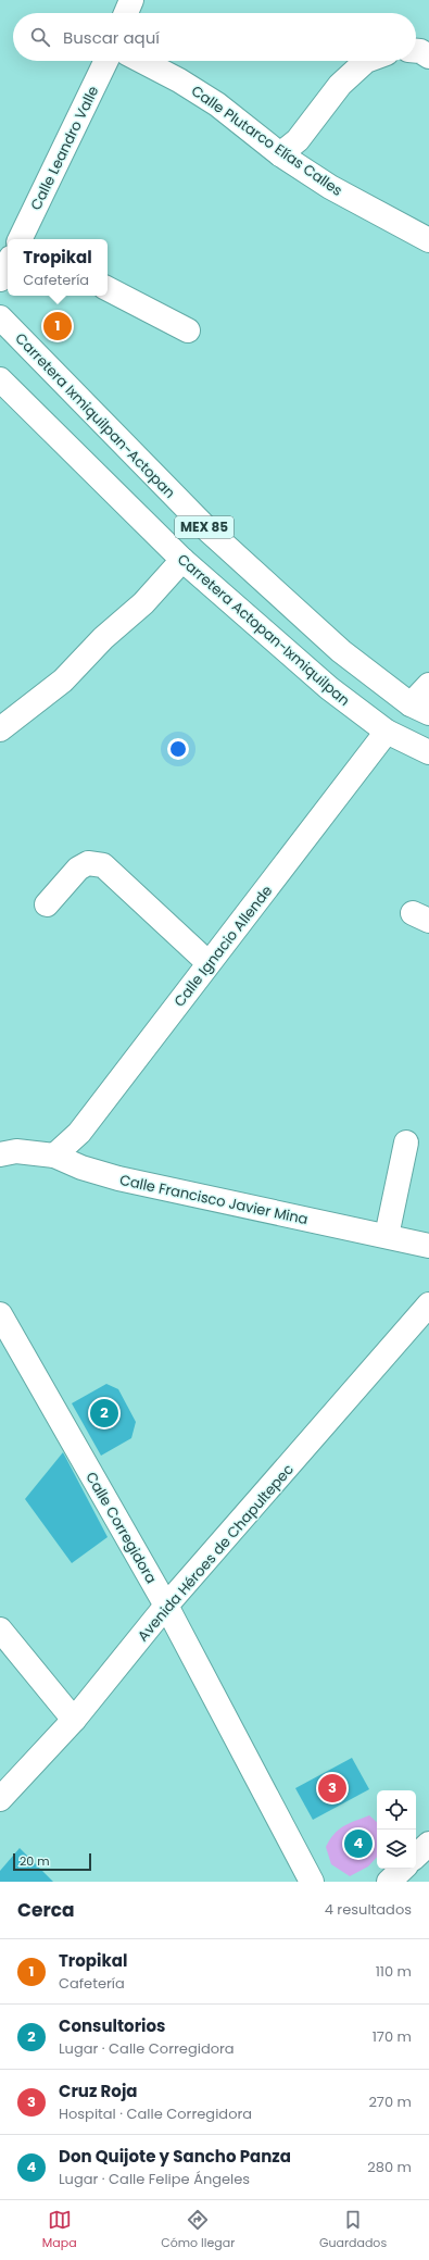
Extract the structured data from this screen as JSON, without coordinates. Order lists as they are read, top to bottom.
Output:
{
  "streets": {
    "street": [
      "Calle Plutarco Elías Calles",
      "Calle Leandro Valle",
      "Carretera Ixmiquilpan-Actopan",
      "MEX 85",
      "Carretera Actopan-Ixmiquilpan",
      "Calle Ignacio Allende",
      "Calle Francisco Javier Mina",
      "Calle Corregidora",
      "Avenida Héroes de Chapultepec"
    ]
  },
  "crossings": [
    ["Carretera Actopan-Ixmiquilpan", "Calle Ignacio Allende"],
    ["Calle Ignacio Allende", "Calle Francisco Javier Mina"],
    ["Calle Corregidora", "Avenida Héroes de Chapultepec"]
  ],
  "scale_bar": "20 m",
  "page": {
    "search": "Buscar aquí",
    "popup": ["Tropikal", "Cafetería"],
    "pins": [
      "1",
      "2",
      "3",
      "4"
    ],
    "scale": "20 m",
    "heading": ["Cerca", "4 resultados"],
    "list": [
      {
        "mark": "1",
        "name": "Tropikal",
        "note": "Cafetería",
        "value": "110 m"
      },
      {
        "mark": "2",
        "name": "Consultorios",
        "note": "Lugar · Calle Corregidora",
        "value": "170 m"
      },
      {
        "mark": "3",
        "name": "Cruz Roja",
        "note": "Hospital · Calle Corregidora",
        "value": "270 m"
      },
      {
        "mark": "4",
        "name": "Don Quijote y Sancho Panza",
        "note": "Lugar · Calle Felipe Ángeles",
        "value": "280 m"
      }
    ],
    "nav": ["Mapa", "Cómo llegar", "Guardados"]
  }
}
